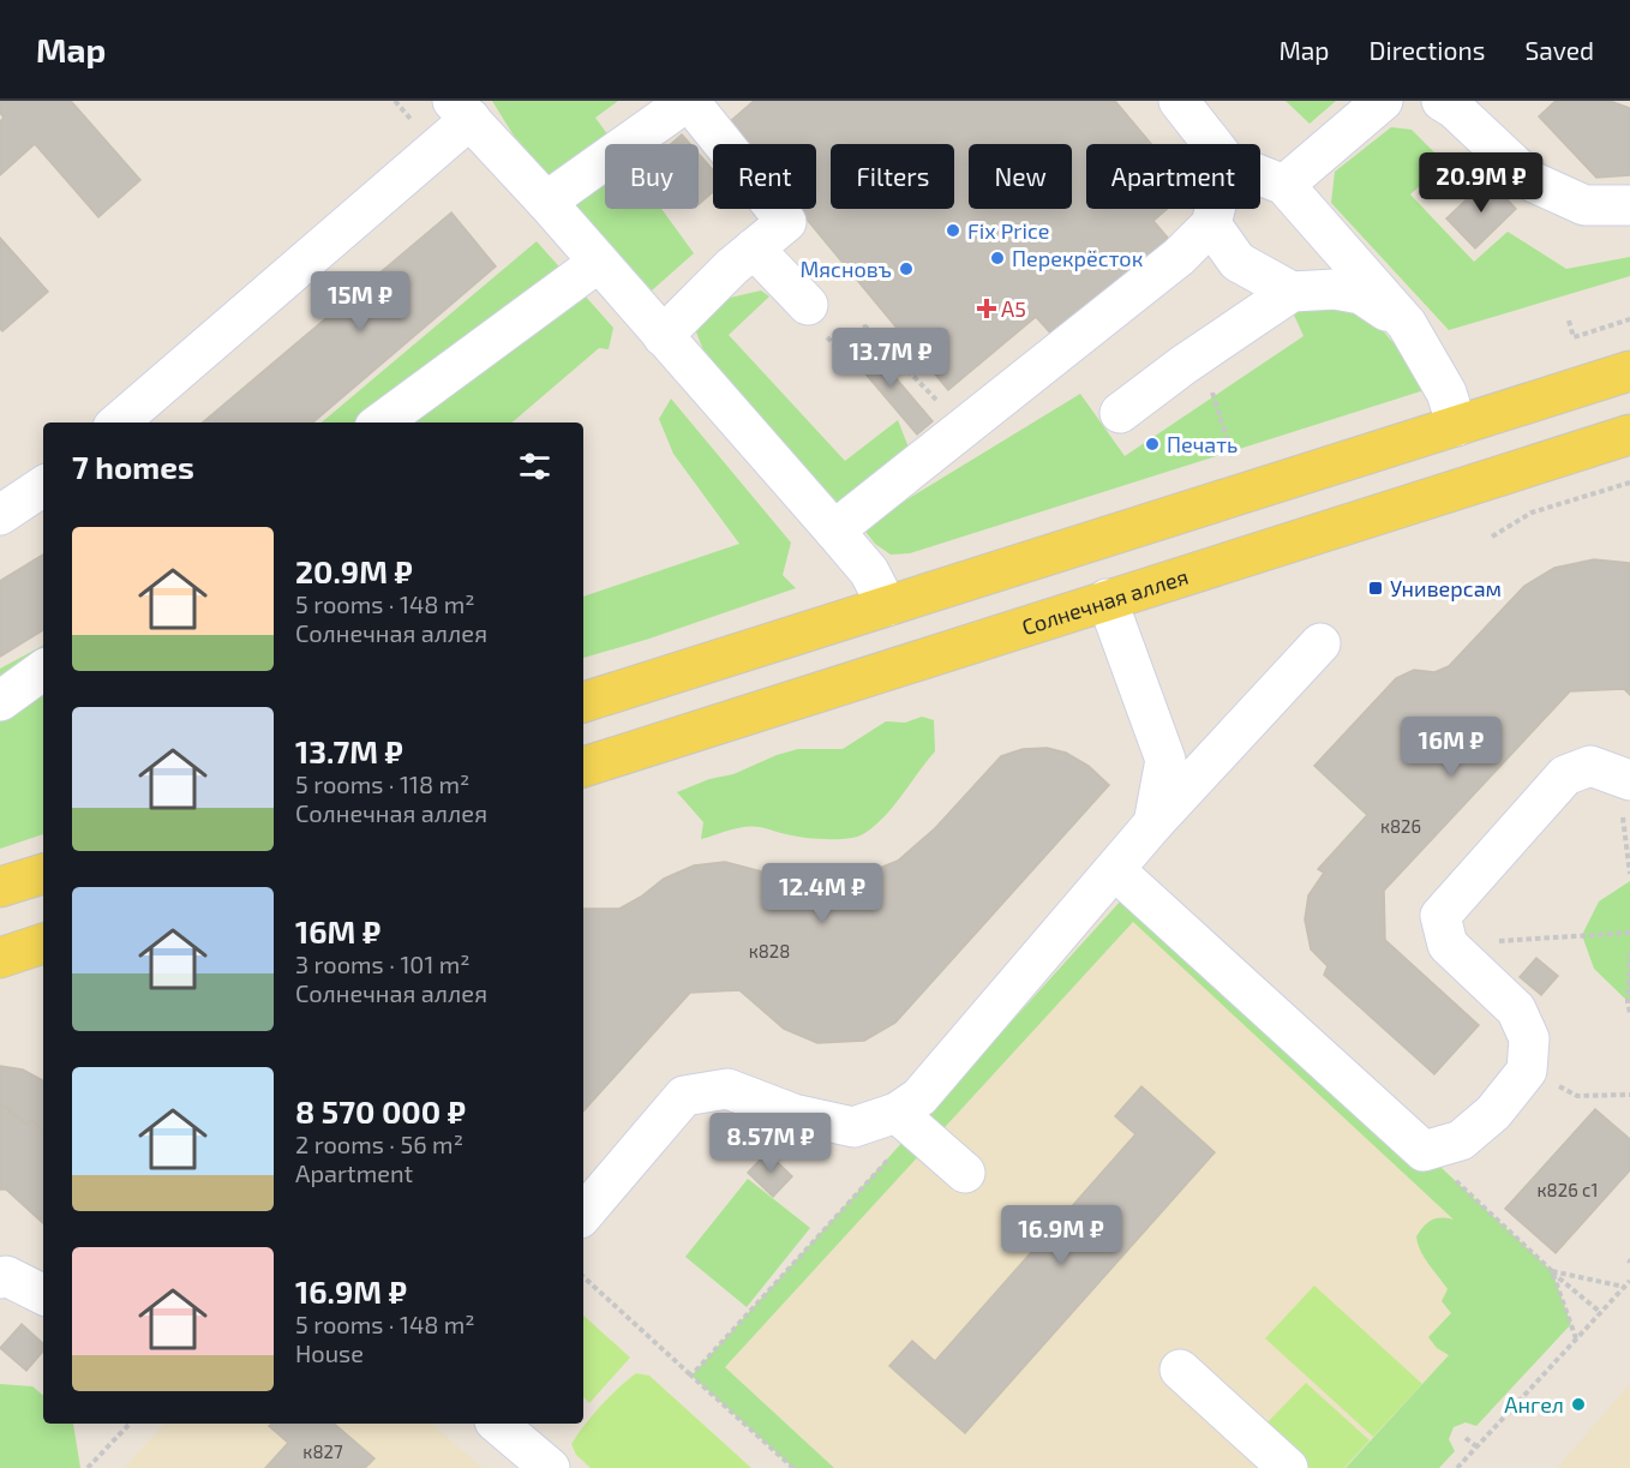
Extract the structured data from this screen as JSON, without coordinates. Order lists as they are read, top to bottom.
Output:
{
  "streets": {
    "main road": ["Солнечная аллея"]
  },
  "places": {
    "other": [
      "Fix Price",
      "Перекрёсток",
      "Мясновъ",
      "Печать",
      "Ангел"
    ],
    "health": ["А5"],
    "transit": ["Универсам"]
  },
  "house_numbers": [
    "к826",
    "к828",
    "к826 с1",
    "к827"
  ],
  "page": {
    "header": "Map",
    "nav": ["Map", "Directions", "Saved"],
    "chip": [
      "Buy",
      "Rent",
      "Filters",
      "New",
      "Apartment"
    ],
    "price": [
      "20.9M ₽",
      "15M ₽",
      "13.7M ₽",
      "16M ₽",
      "12.4M ₽",
      "8.57M ₽",
      "16.9M ₽"
    ],
    "heading": "7 homes",
    "list": [
      {
        "name": "20.9M ₽",
        "note": "5 rooms · 148 m² · Солнечная аллея"
      },
      {
        "name": "13.7M ₽",
        "note": "5 rooms · 118 m² · Солнечная аллея"
      },
      {
        "name": "16M ₽",
        "note": "3 rooms · 101 m² · Солнечная аллея"
      },
      {
        "name": "8 570 000 ₽",
        "note": "2 rooms · 56 m² · Apartment"
      },
      {
        "name": "16.9M ₽",
        "note": "5 rooms · 148 m² · House"
      }
    ]
  }
}
